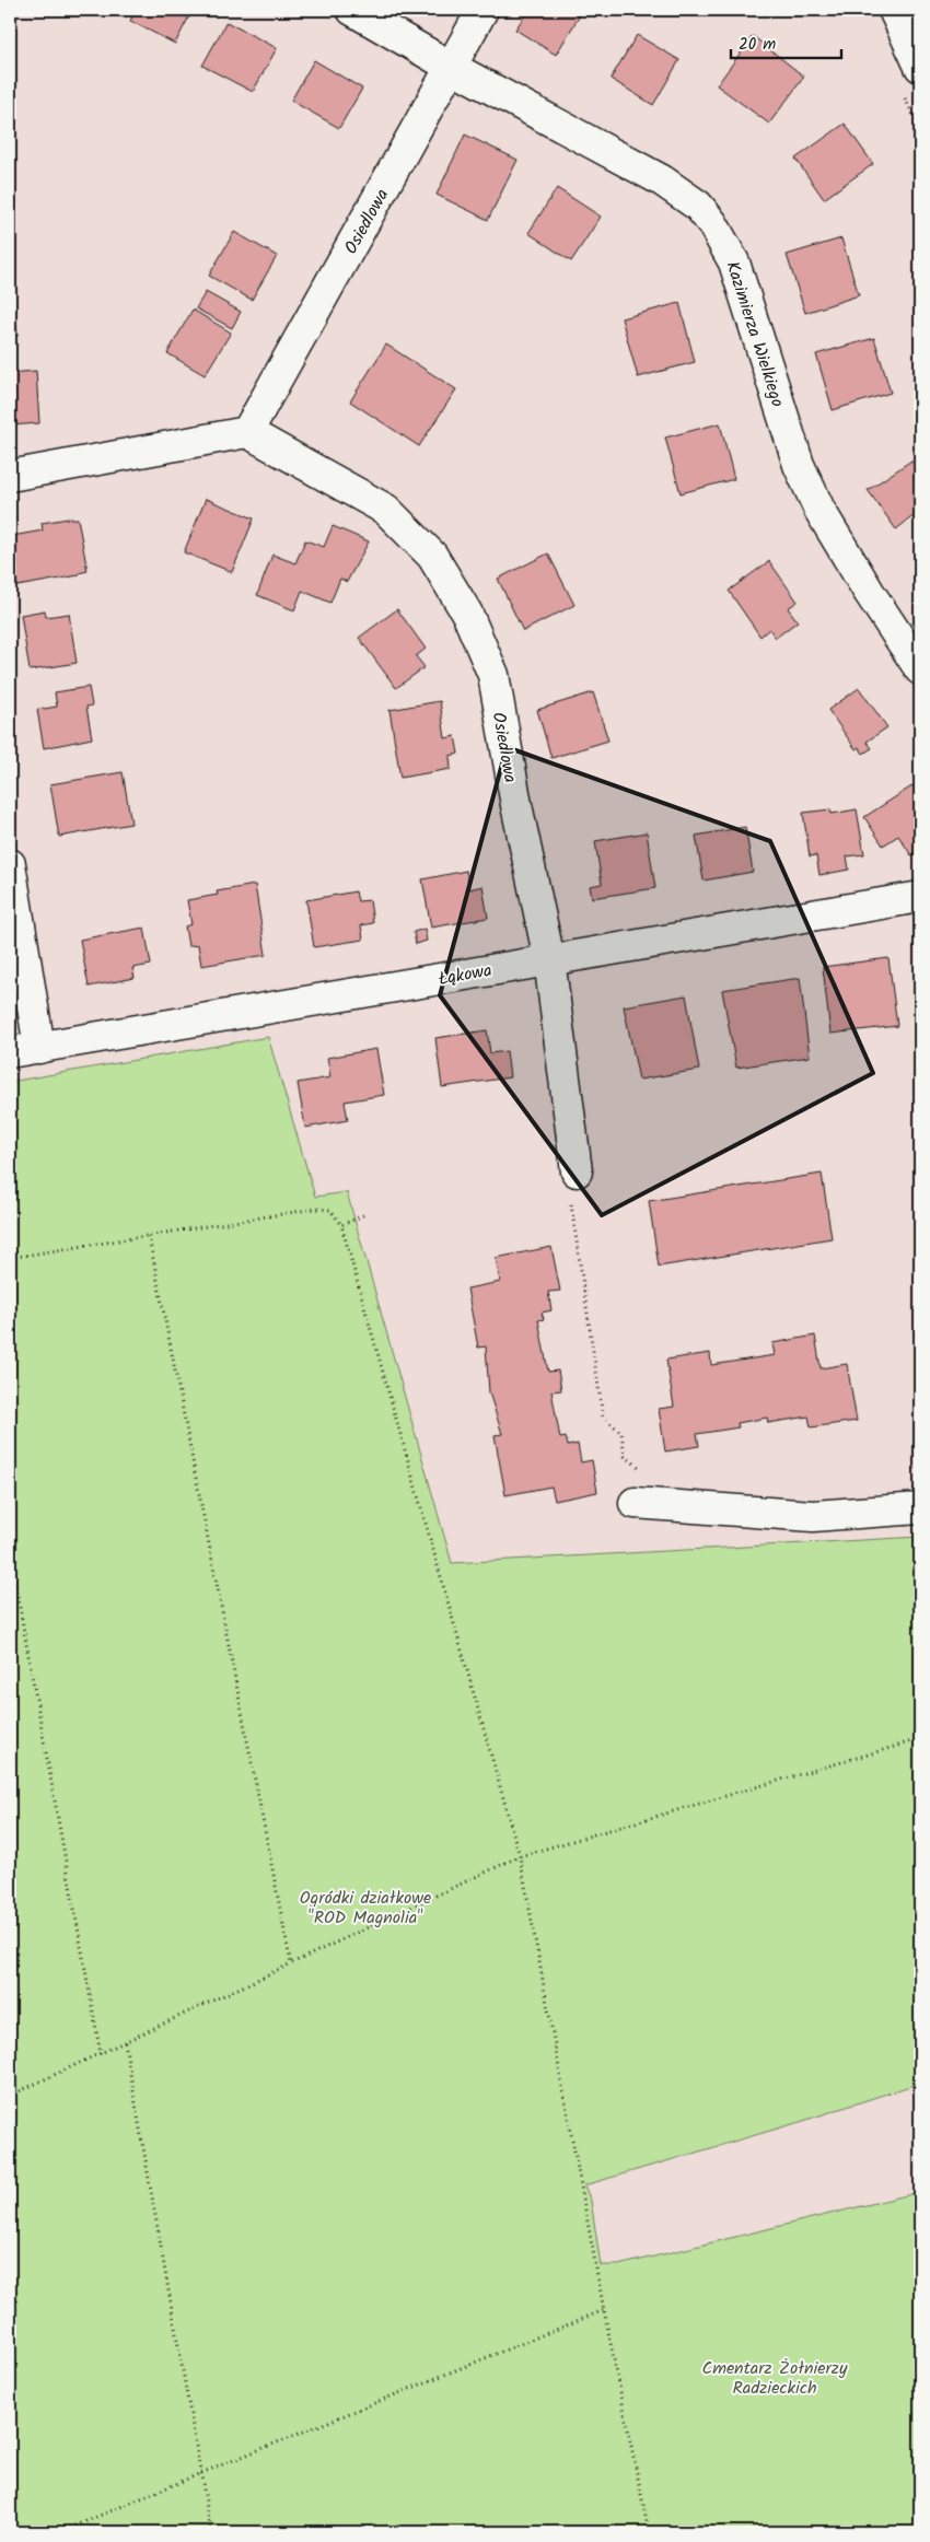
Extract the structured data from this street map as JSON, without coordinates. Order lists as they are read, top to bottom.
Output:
{
  "streets": {
    "street": ["Osiedlowa", "Kazimierza Wielkiego", "Łąkowa"]
  },
  "crossings": [
    ["Osiedlowa", "Kazimierza Wielkiego"],
    ["Osiedlowa", "Łąkowa"]
  ],
  "parks": ["Ogródki działkowe \"ROD Magnolia\"", "Cmentarz Żołnierzy Radzieckich"],
  "scale_bar": "20 m"
}
